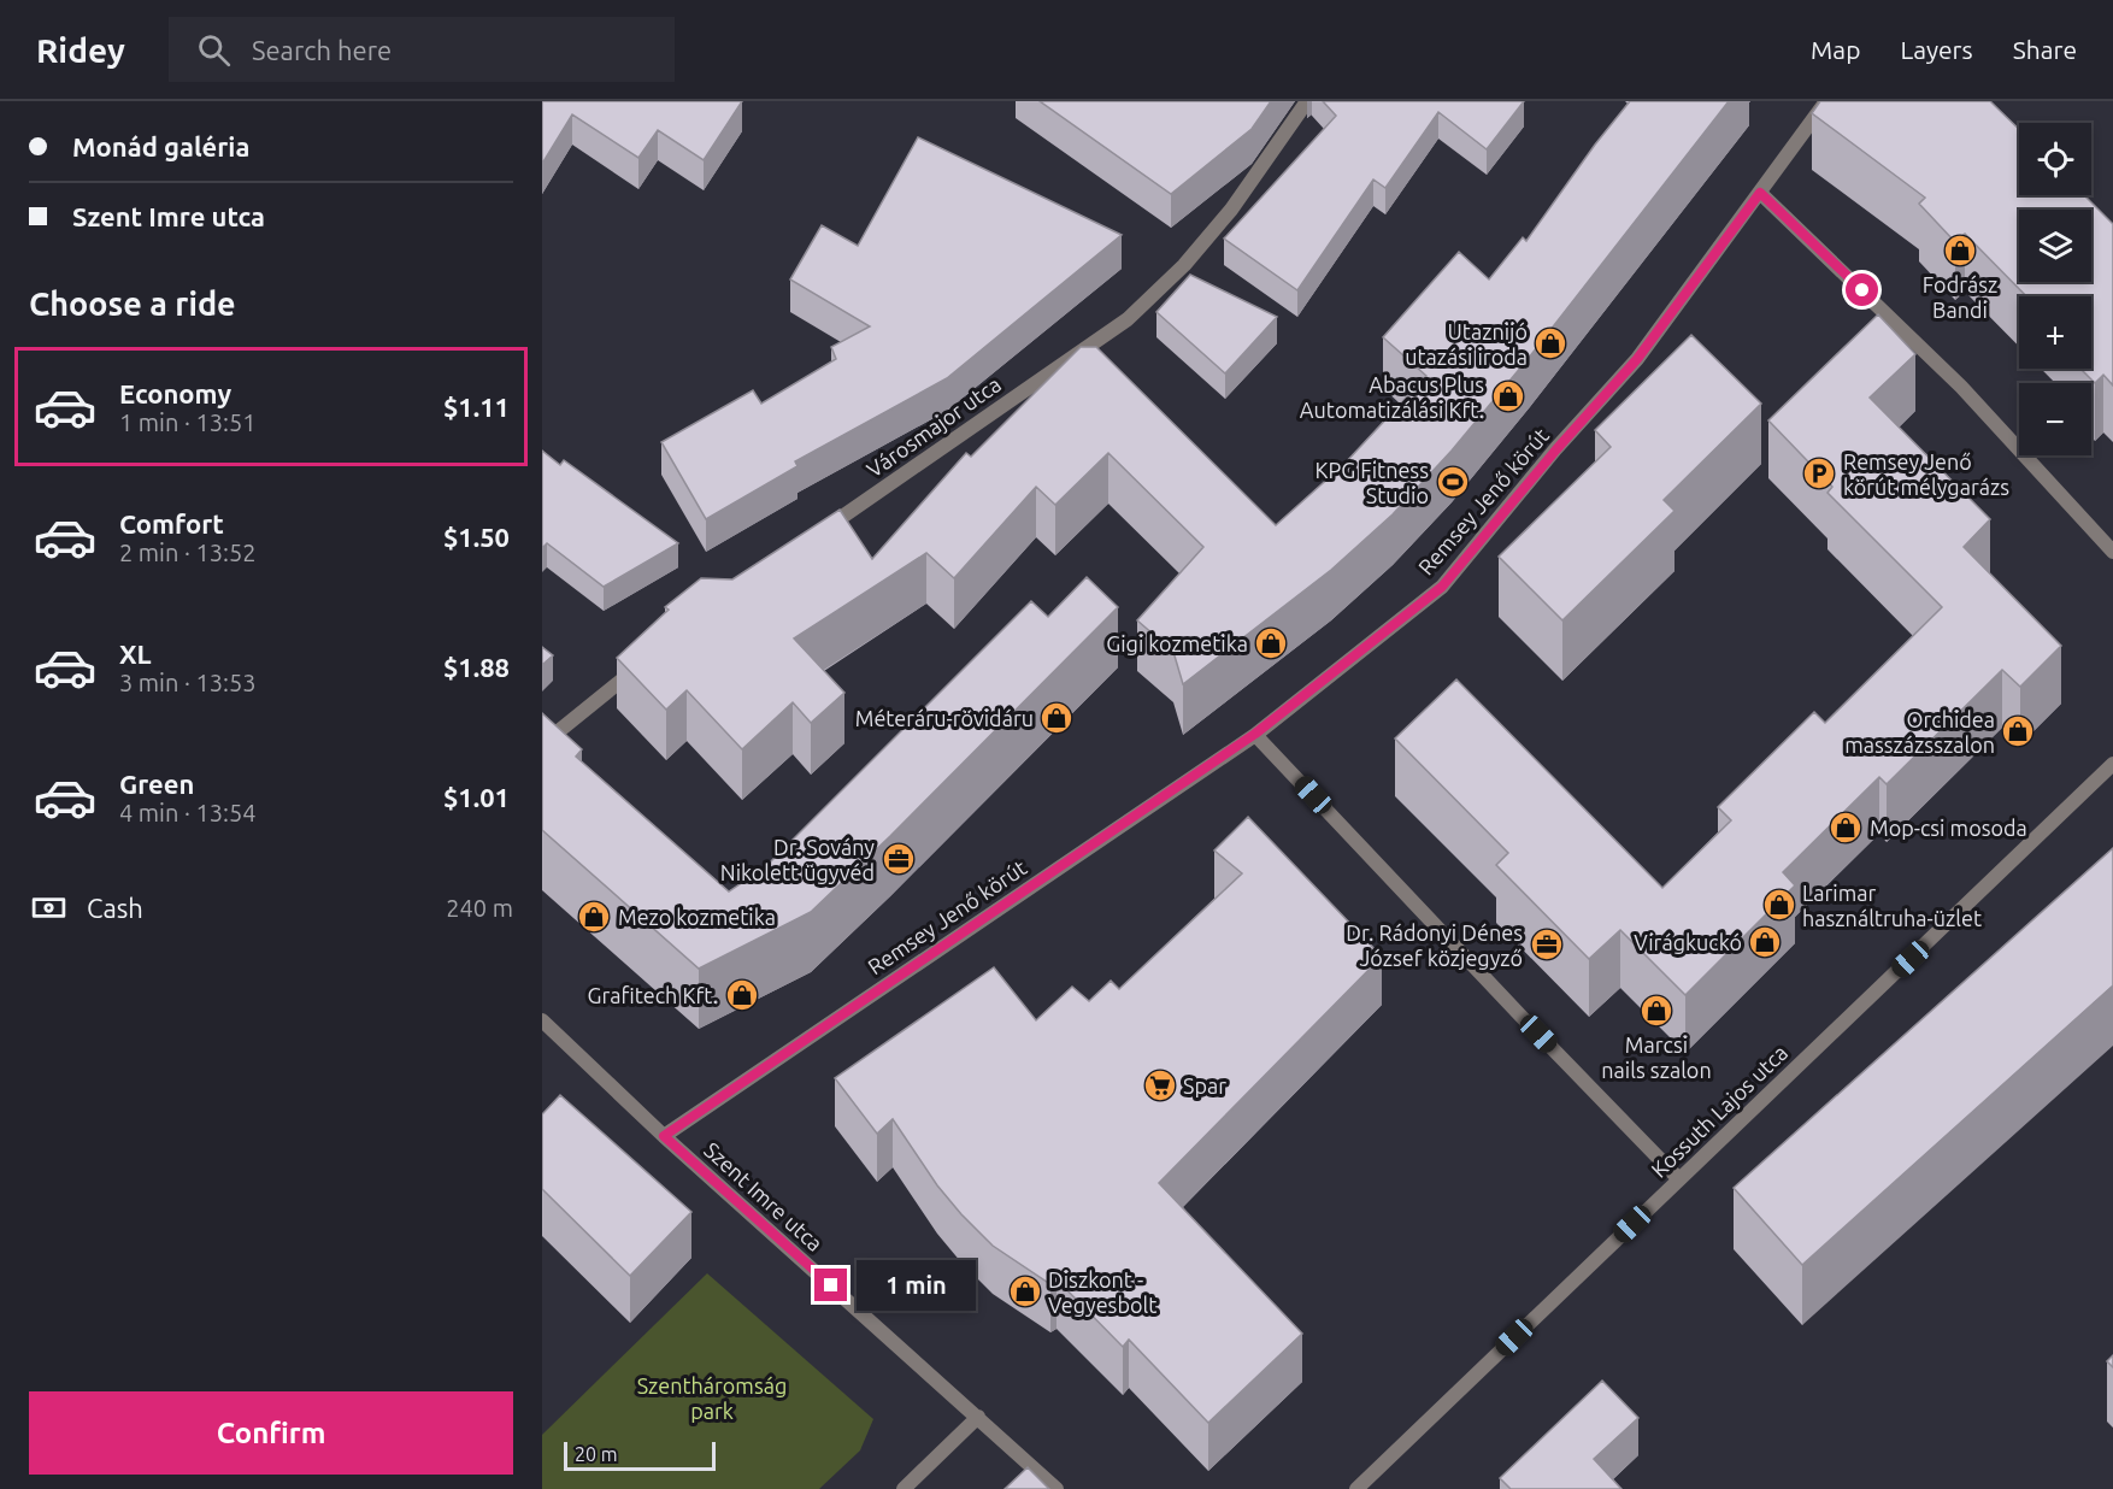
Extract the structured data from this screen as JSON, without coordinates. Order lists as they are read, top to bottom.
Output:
{
  "streets": {
    "street": [
      "Városmajor utca",
      "Remsey Jenő körút",
      "Kossuth Lajos utca",
      "Szent Imre utca"
    ]
  },
  "crossings": [
    ["Remsey Jenő körút", "Szent Imre utca"]
  ],
  "parks": ["Szentháromság park"],
  "places": {
    "shop": [
      "Fodrász Bandi",
      "Utaznijó utazási iroda",
      "Abacus Plus Automatizálási Kft.",
      "Gigi kozmetika",
      "Méteráru-rövidáru",
      "Orchidea masszázsszalon",
      "Mop-csi mosoda",
      "Larimar használtruha-üzlet",
      "Mezo kozmetika",
      "Virágkuckó",
      "Grafitech Kft.",
      "Marcsi nails szalon",
      "Diszkont - Vegyesbolt"
    ],
    "parking": ["Remsey Jenő körút mélygarázs"],
    "sports": ["KPG Fitness Studio"],
    "office": ["Dr. Sovány Nikolett ügyvéd", "Dr. Rádonyi Dénes József közjegyző"],
    "supermarket": ["Spar"]
  },
  "scale_bar": "20 m",
  "page": {
    "header": "Ridey",
    "search": "Search here",
    "nav": ["Map", "Layers", "Share"],
    "banner": ["Monád galéria", "Szent Imre utca"],
    "map_buttons": ["+", "−"],
    "heading": "Choose a ride",
    "list": [
      {
        "name": "Economy",
        "note": "1 min · 13:51",
        "value": "$1.11"
      },
      {
        "name": "Comfort",
        "note": "2 min · 13:52",
        "value": "$1.50"
      },
      {
        "name": "XL",
        "note": "3 min · 13:53",
        "value": "$1.88"
      },
      {
        "name": "Green",
        "note": "4 min · 13:54",
        "value": "$1.01"
      }
    ],
    "pay": ["Cash", "240 m"],
    "bubble": "1 min",
    "buttons": "Confirm",
    "scale": "20 m"
  }
}
